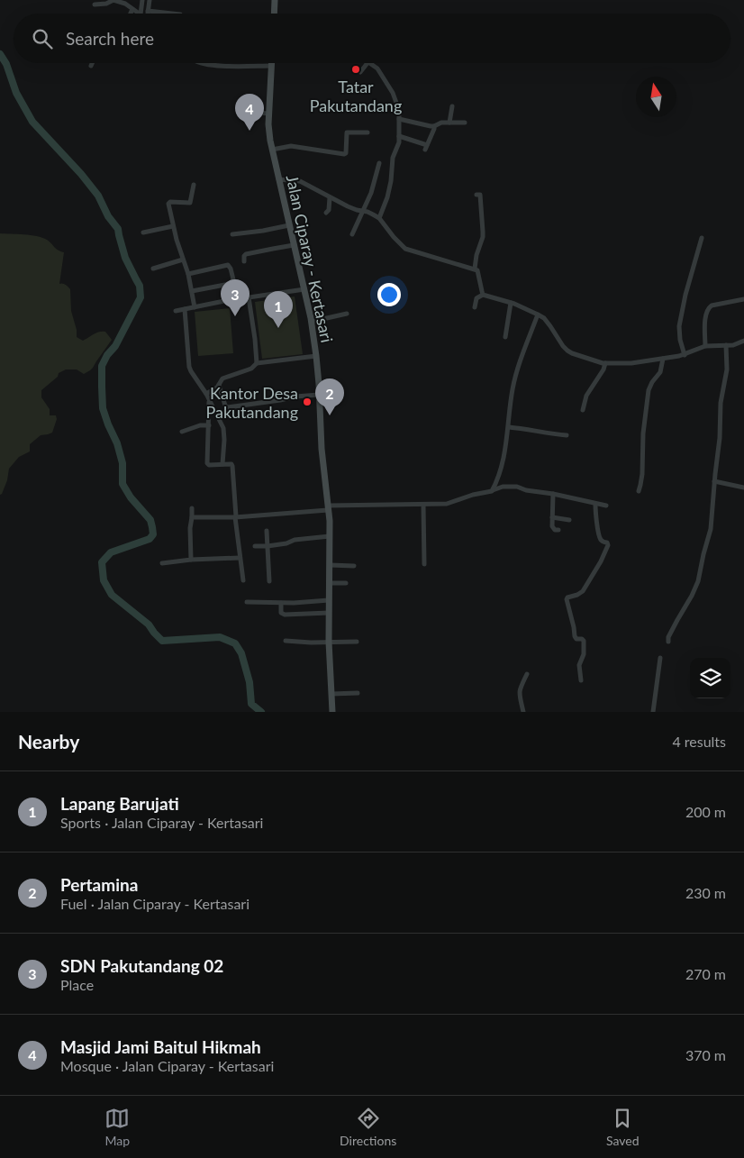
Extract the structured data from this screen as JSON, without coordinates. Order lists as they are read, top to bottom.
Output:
{
  "streets": {
    "main road": ["Jalan Ciparay - Kertasari"]
  },
  "places": ["Tatar Pakutandang", "Kantor Desa Pakutandang"],
  "north": "top",
  "page": {
    "search": "Search here",
    "pins": [
      "4",
      "3",
      "1",
      "2"
    ],
    "heading": ["Nearby", "4 results"],
    "list": [
      {
        "mark": "1",
        "name": "Lapang Barujati",
        "note": "Sports · Jalan Ciparay - Kertasari",
        "value": "200 m"
      },
      {
        "mark": "2",
        "name": "Pertamina",
        "note": "Fuel · Jalan Ciparay - Kertasari",
        "value": "230 m"
      },
      {
        "mark": "3",
        "name": "SDN Pakutandang 02",
        "note": "Place",
        "value": "270 m"
      },
      {
        "mark": "4",
        "name": "Masjid Jami Baitul Hikmah",
        "note": "Mosque · Jalan Ciparay - Kertasari",
        "value": "370 m"
      }
    ],
    "nav": ["Map", "Directions", "Saved"]
  }
}
